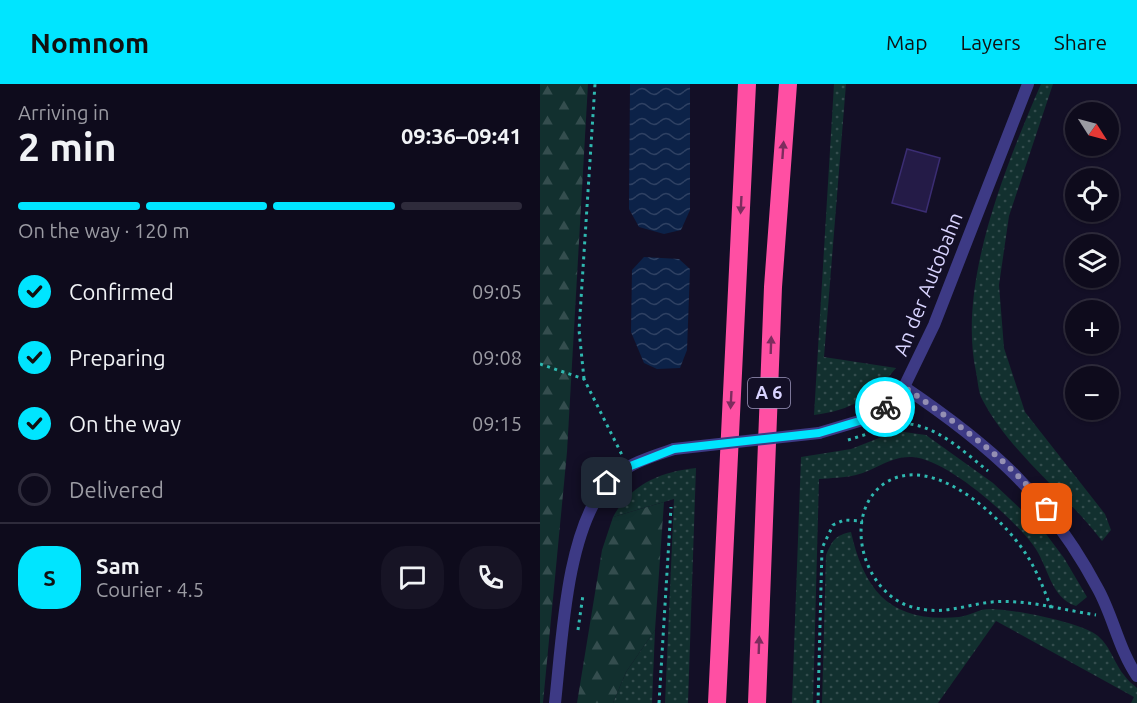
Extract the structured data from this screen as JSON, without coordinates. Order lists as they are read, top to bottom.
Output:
{
  "streets": {
    "highway": ["A 6"],
    "street": ["An der Autobahn"]
  },
  "north": "bottom right",
  "page": {
    "header": "Nomnom",
    "nav": ["Map", "Layers", "Share"],
    "heading": ["2 min", "Arriving in", "09:36–09:41"],
    "panel": ["Sam", "Courier · 4.5"],
    "map_buttons": ["+", "−"],
    "bar": "On the way · 120 m",
    "list": [
      ["Confirmed", "09:05"],
      ["Preparing", "09:08"],
      ["On the way", "09:15"],
      "Delivered"
    ],
    "round": "S"
  }
}
